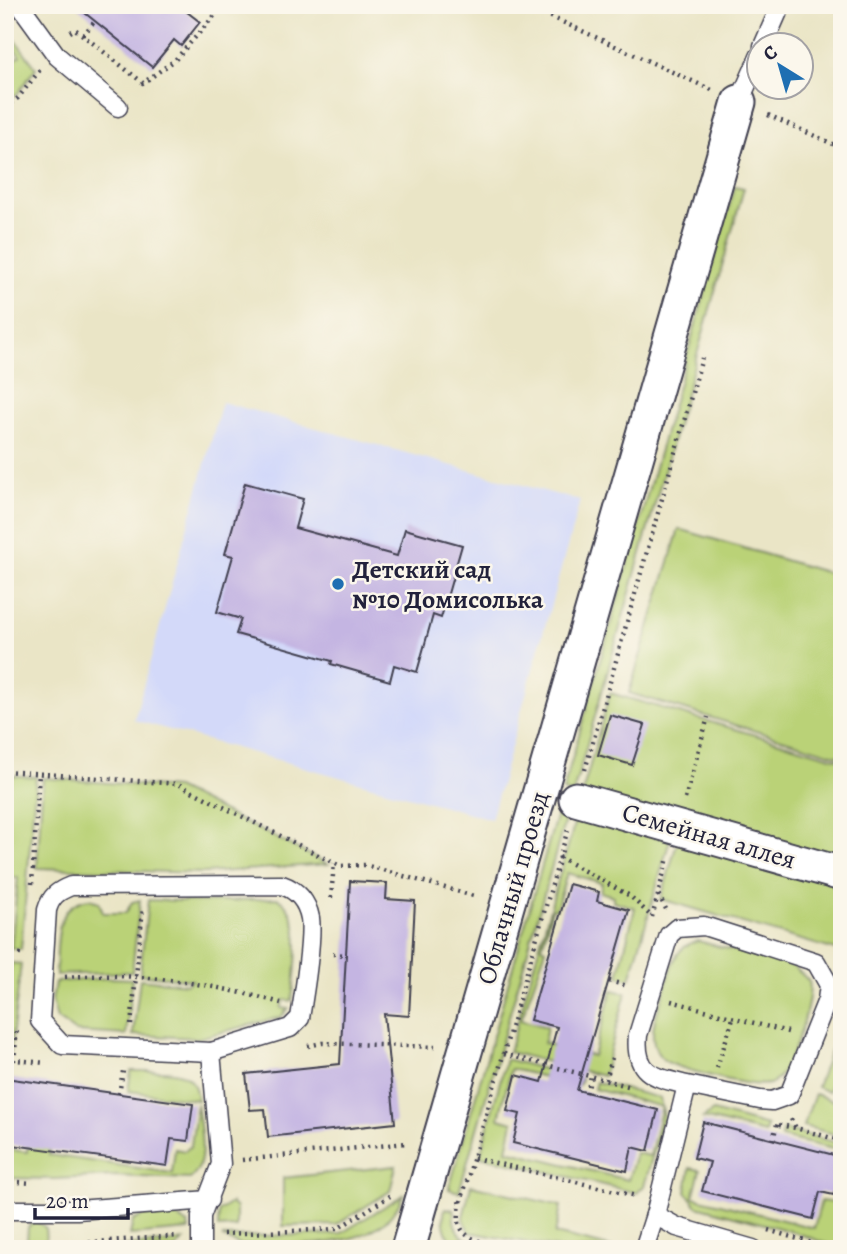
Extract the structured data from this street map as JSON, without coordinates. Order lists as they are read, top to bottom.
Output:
{
  "streets": {
    "street": ["Семейная аллея", "Облачный проезд"]
  },
  "places": ["Детский сад №10 Домисолька"],
  "scale_bar": "20 m",
  "north": "top left"
}
